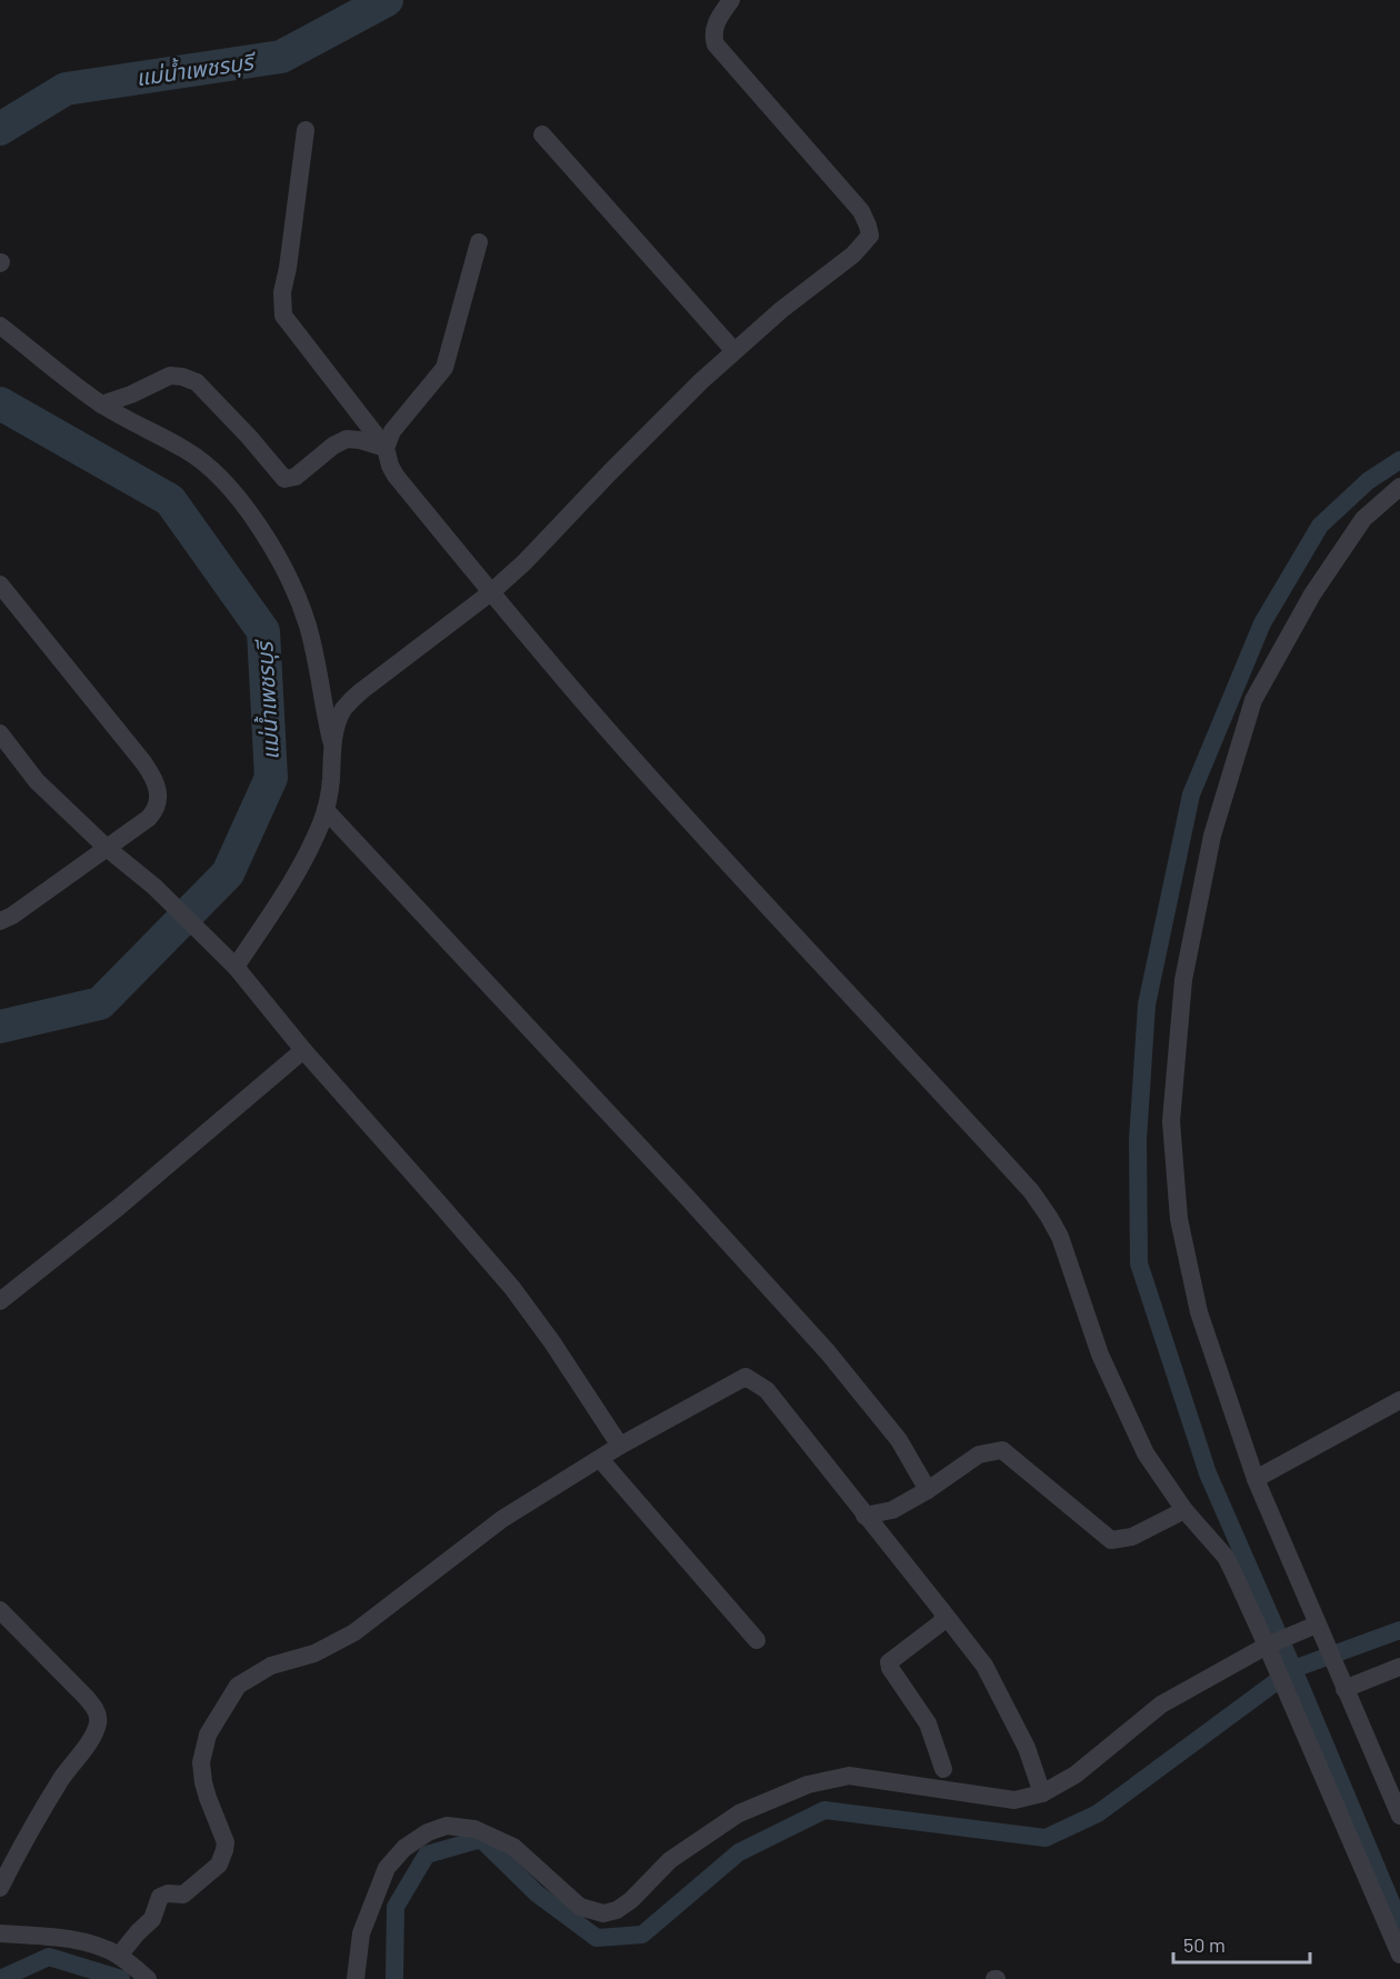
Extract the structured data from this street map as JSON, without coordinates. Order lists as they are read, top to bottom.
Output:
{
  "water": ["แม่น้ำเพชรบุรี"],
  "scale_bar": "50 m"
}
